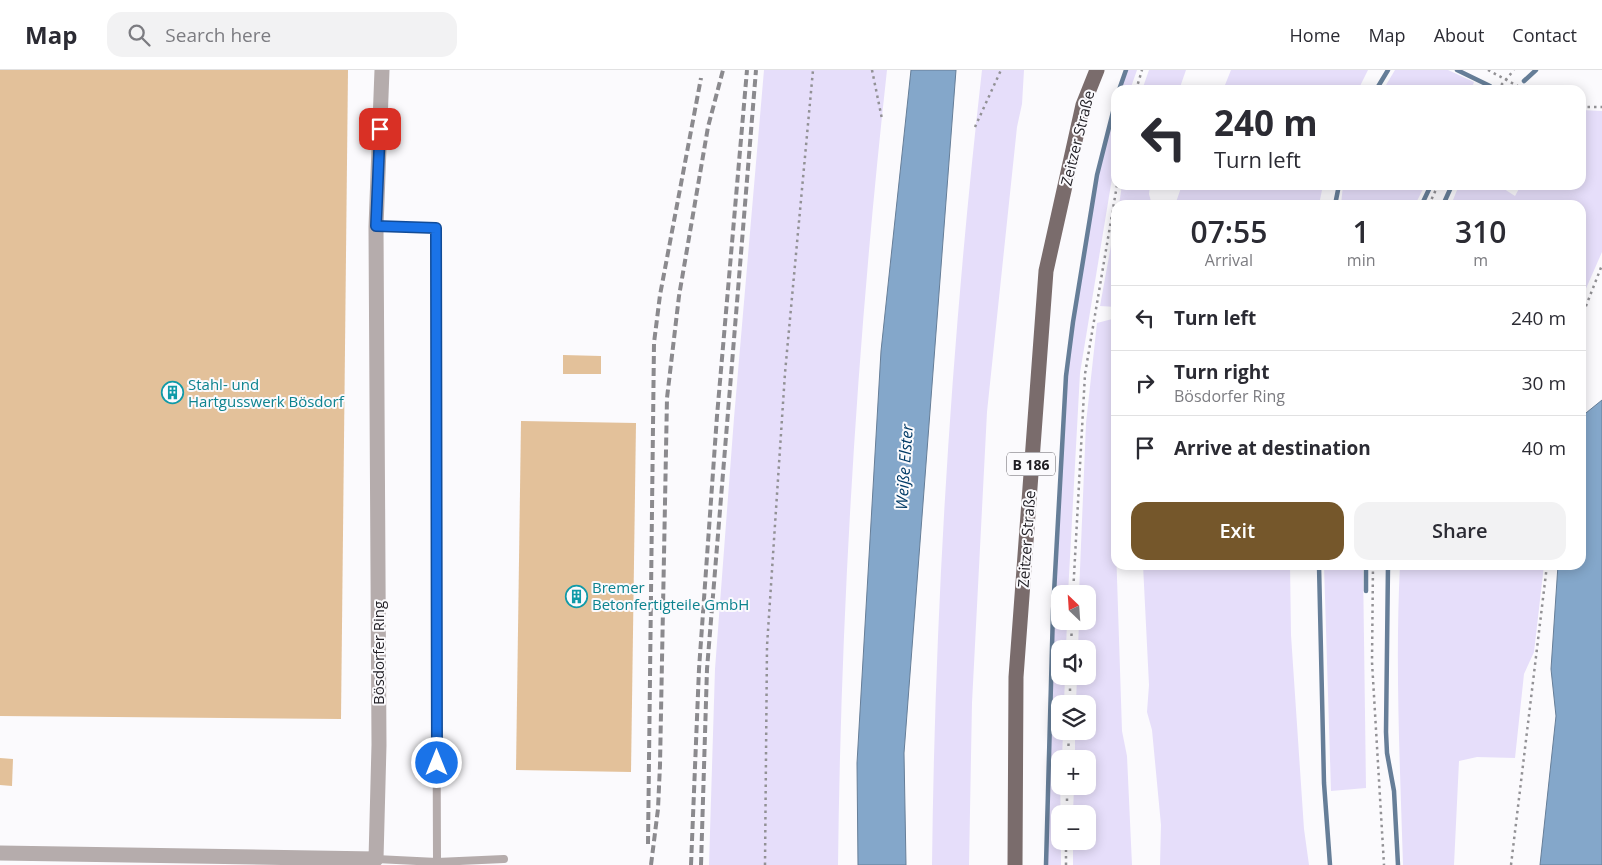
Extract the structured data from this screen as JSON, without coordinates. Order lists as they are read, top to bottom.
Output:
{
  "streets": {
    "main road": ["Zeitzer Straße", "B 186"],
    "street": ["Bösdorfer Ring"]
  },
  "water": ["Weiße Elster"],
  "places": {
    "building": ["Stahl- und Hartgusswerk Bösdorf", "Bremer Betonfertigteile GmbH"]
  },
  "north": "top left",
  "page": {
    "header": "Map",
    "search": "Search here",
    "nav": [
      "Home",
      "Map",
      "About",
      "Contact"
    ],
    "turn": ["240 m", "Turn left"],
    "eta": [
      "07:55",
      "Arrival",
      "1",
      "min",
      "310",
      "m"
    ],
    "list": [
      {
        "name": "Turn left",
        "value": "240 m"
      },
      {
        "name": "Turn right",
        "note": "Bösdorfer Ring",
        "value": "30 m"
      },
      {
        "name": "Arrive at destination",
        "value": "40 m"
      }
    ],
    "buttons": ["Exit", "Share"],
    "map_buttons": ["+", "−"]
  }
}
